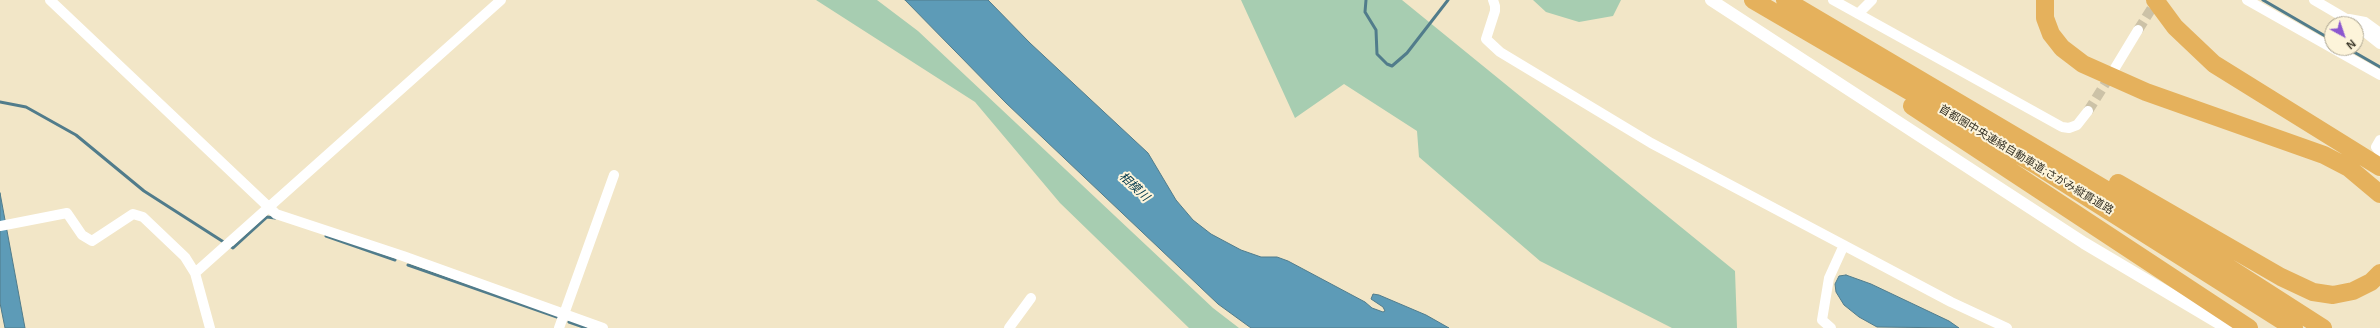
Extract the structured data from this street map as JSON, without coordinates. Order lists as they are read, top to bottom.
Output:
{
  "streets": {
    "highway": ["首都圏中央連絡自動車道;さがみ縦貫道路"]
  },
  "water": ["相模川"],
  "north": "bottom right"
}
